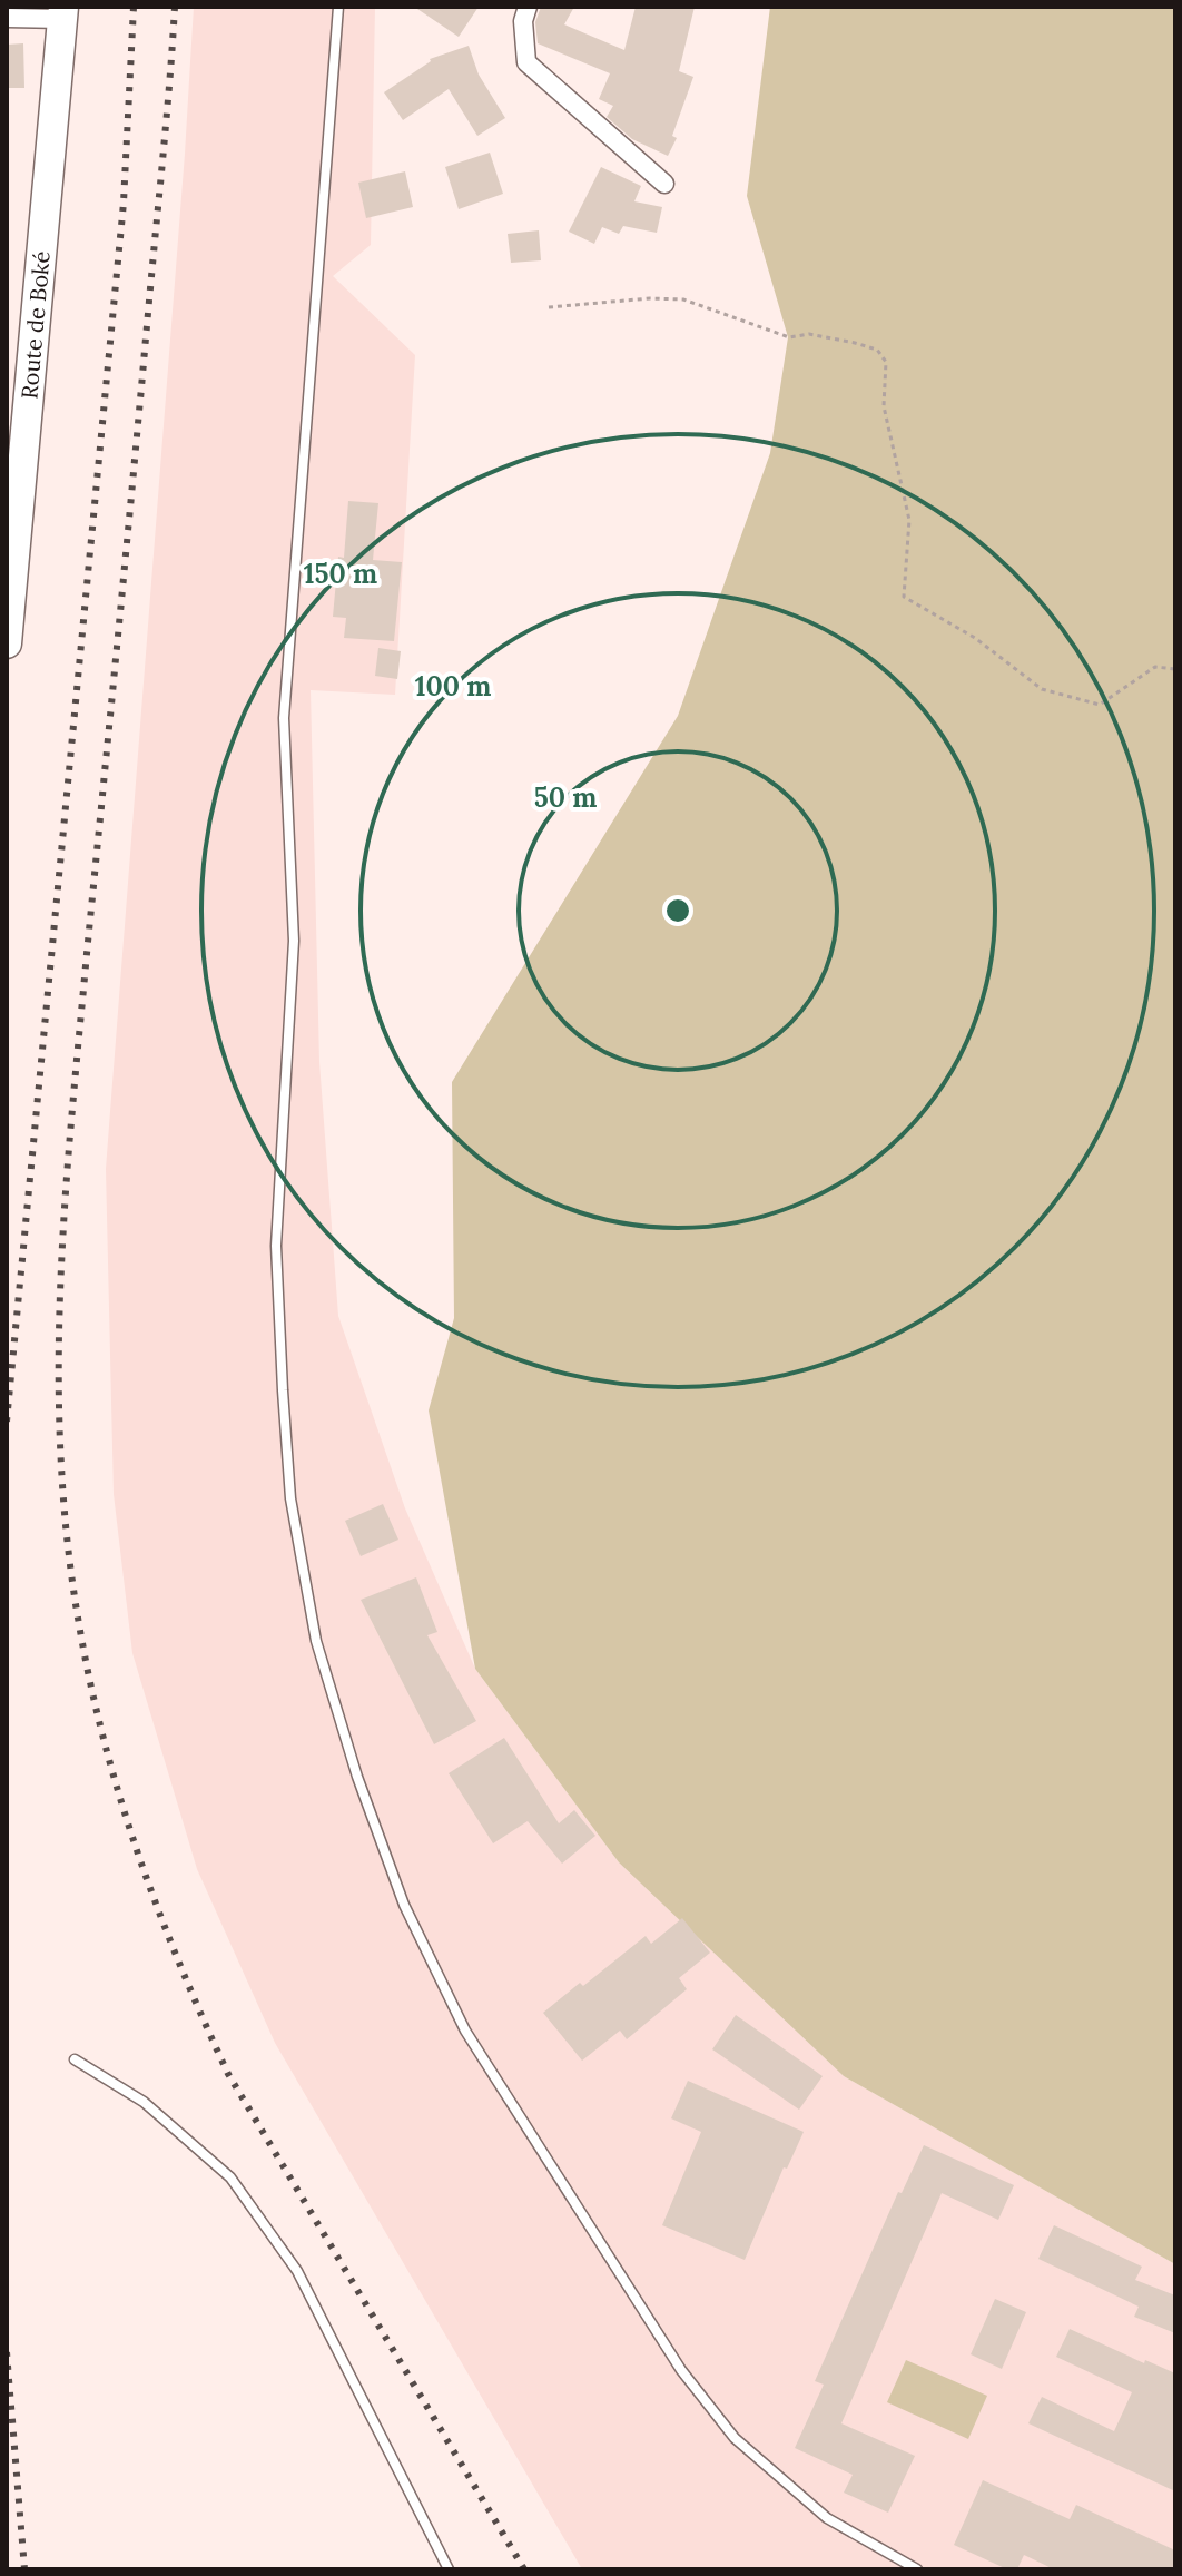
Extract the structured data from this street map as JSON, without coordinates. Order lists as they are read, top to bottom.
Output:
{
  "streets": {
    "main road": ["Route de Boké"]
  },
  "rings": ["150 m", "100 m", "50 m"]
}
